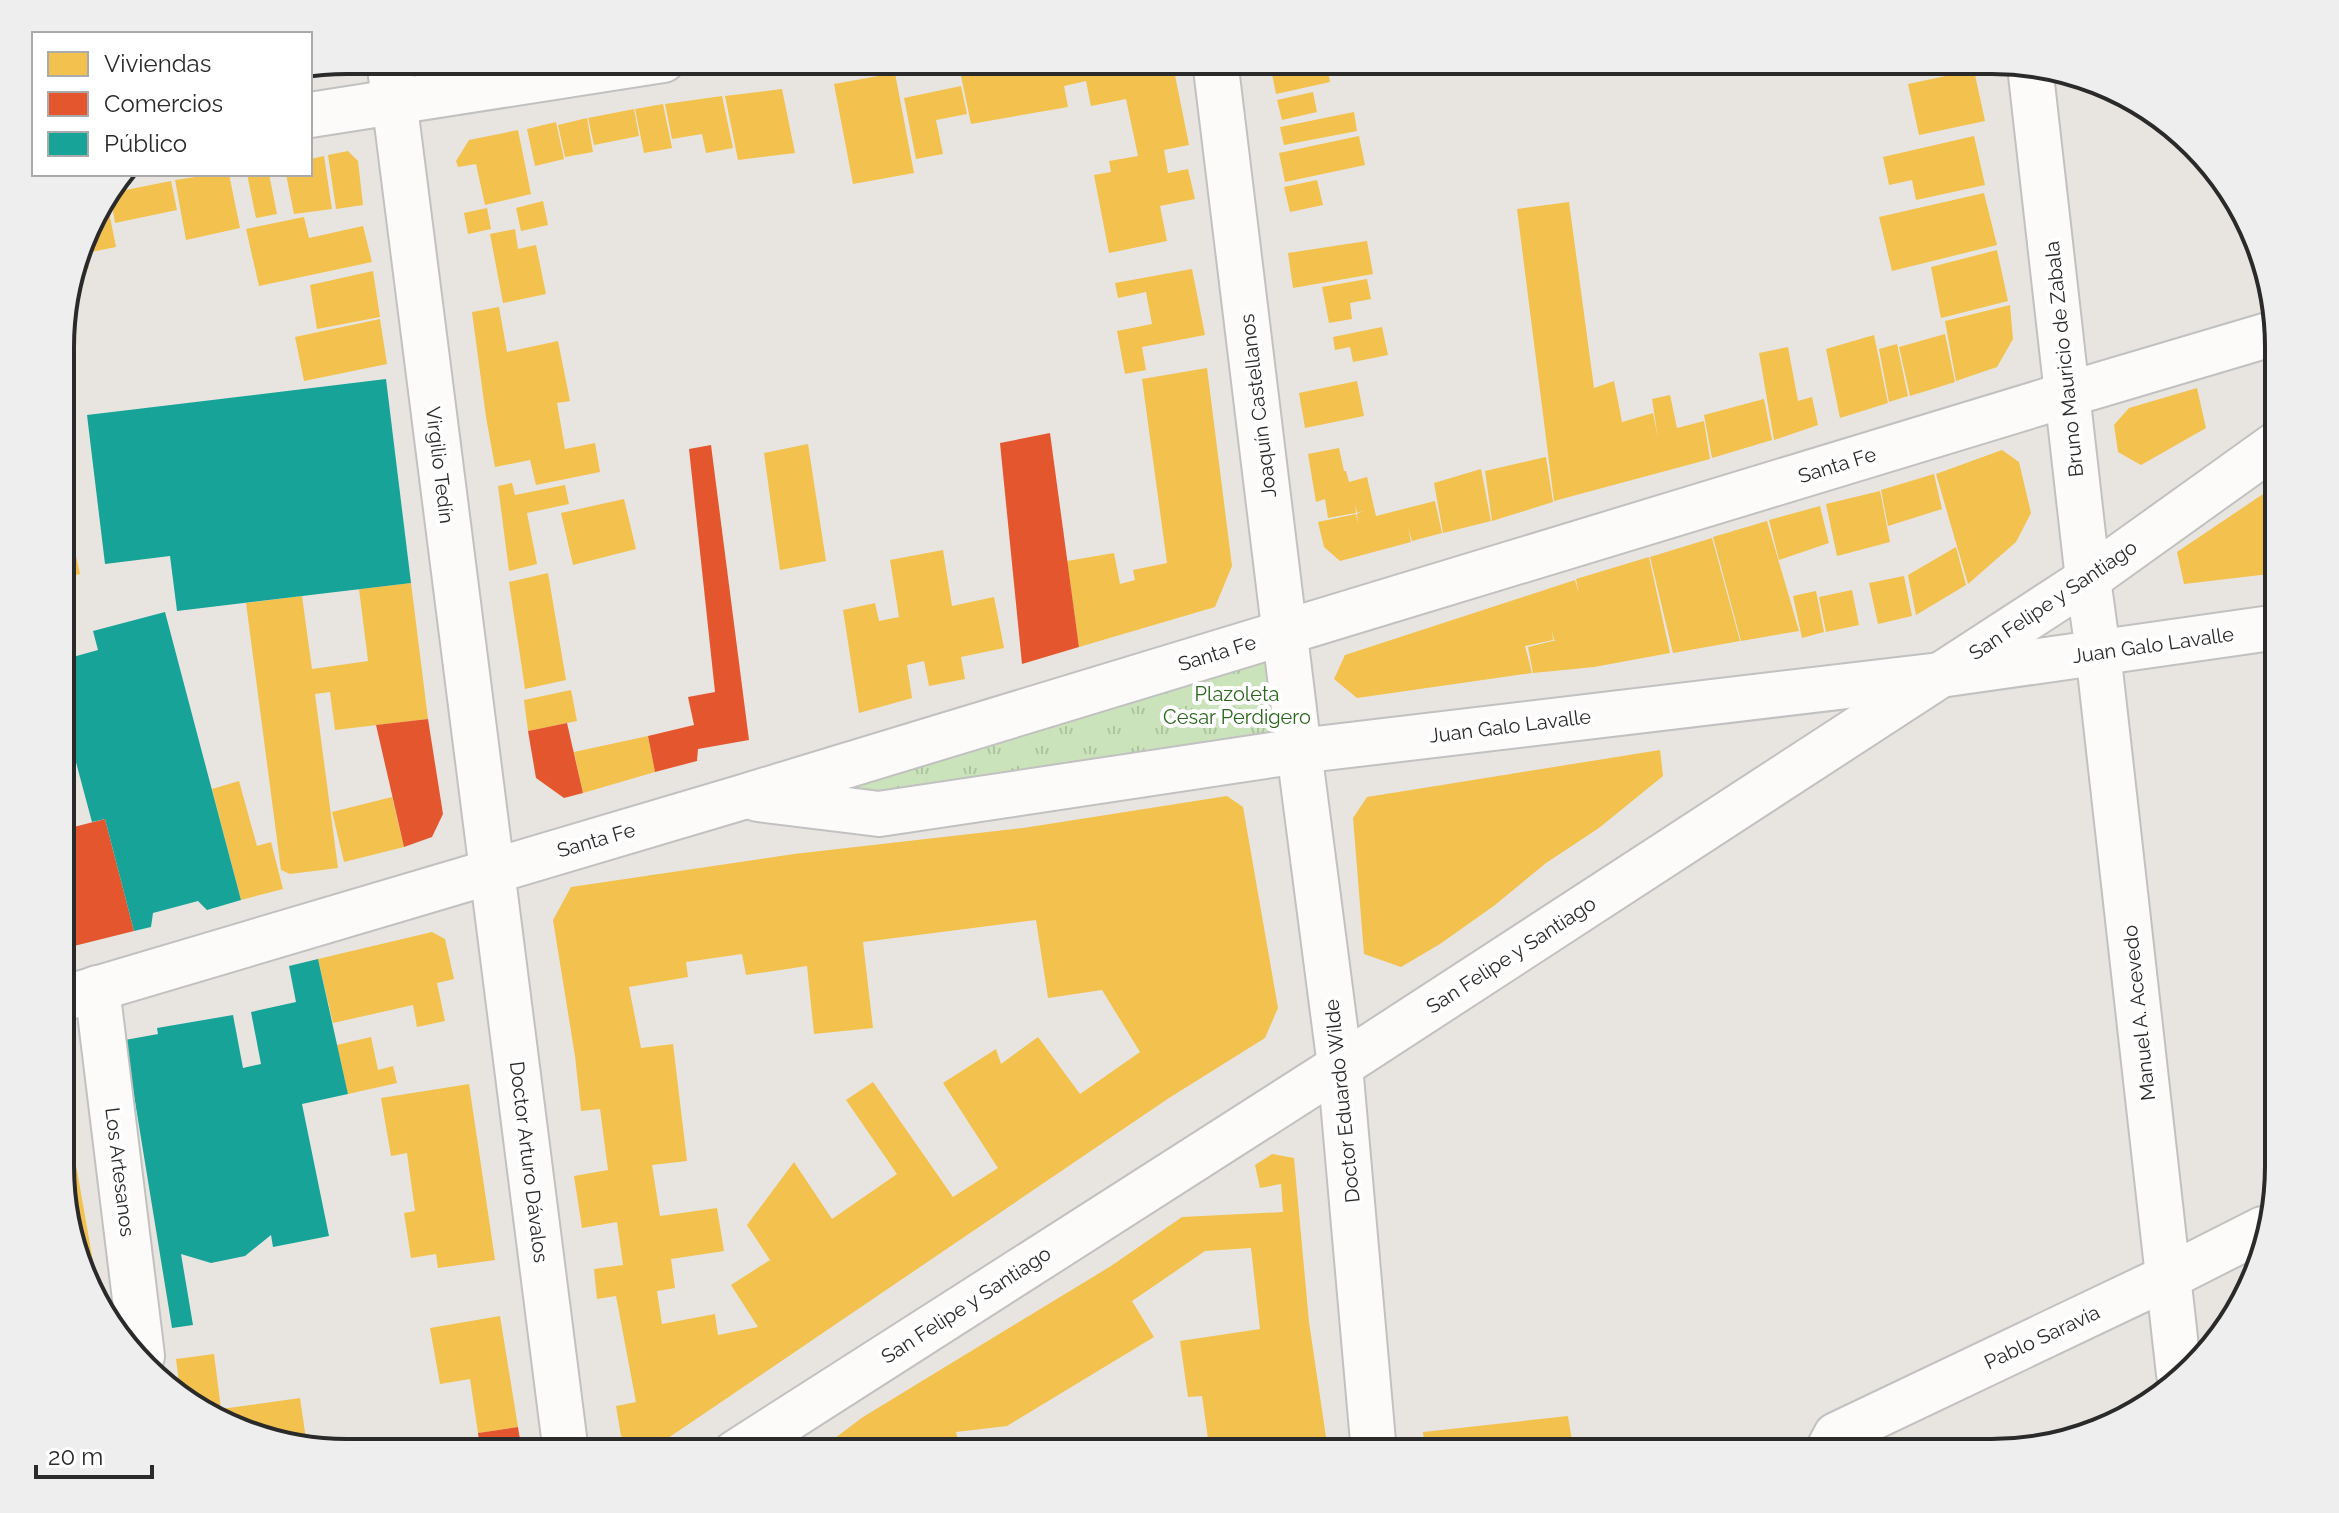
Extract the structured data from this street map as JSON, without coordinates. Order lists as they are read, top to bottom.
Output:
{
  "streets": {
    "street": [
      "Bruno Mauricio de Zabala",
      "Joaquín Castellanos",
      "Virgilio Tedín",
      "Santa Fe",
      "San Felipe y Santiago",
      "Juan Galo Lavalle",
      "Manuel A. Acevedo",
      "Doctor Eduardo Wilde",
      "Doctor Arturo Dávalos",
      "Los Artesanos",
      "Pablo Saravia"
    ]
  },
  "crossings": [
    ["Bruno Mauricio de Zabala", "Santa Fe"],
    ["Bruno Mauricio de Zabala", "San Felipe y Santiago"],
    ["Bruno Mauricio de Zabala", "Juan Galo Lavalle"],
    ["Bruno Mauricio de Zabala", "Manuel A. Acevedo"],
    ["Joaquín Castellanos", "Santa Fe"],
    ["Joaquín Castellanos", "Juan Galo Lavalle"],
    ["Joaquín Castellanos", "Doctor Eduardo Wilde"],
    ["Virgilio Tedín", "Santa Fe"],
    ["Virgilio Tedín", "Doctor Arturo Dávalos"],
    ["Santa Fe", "Juan Galo Lavalle"],
    ["Santa Fe", "Doctor Arturo Dávalos"],
    ["Santa Fe", "Los Artesanos"],
    ["San Felipe y Santiago", "Juan Galo Lavalle"],
    ["San Felipe y Santiago", "Doctor Eduardo Wilde"],
    ["Juan Galo Lavalle", "Manuel A. Acevedo"],
    ["Juan Galo Lavalle", "Doctor Eduardo Wilde"],
    ["Manuel A. Acevedo", "Pablo Saravia"]
  ],
  "parks": ["Plazoleta Cesar Perdigero"],
  "legend": ["Viviendas", "Comercios", "Público"],
  "scale_bar": "20 m"
}
